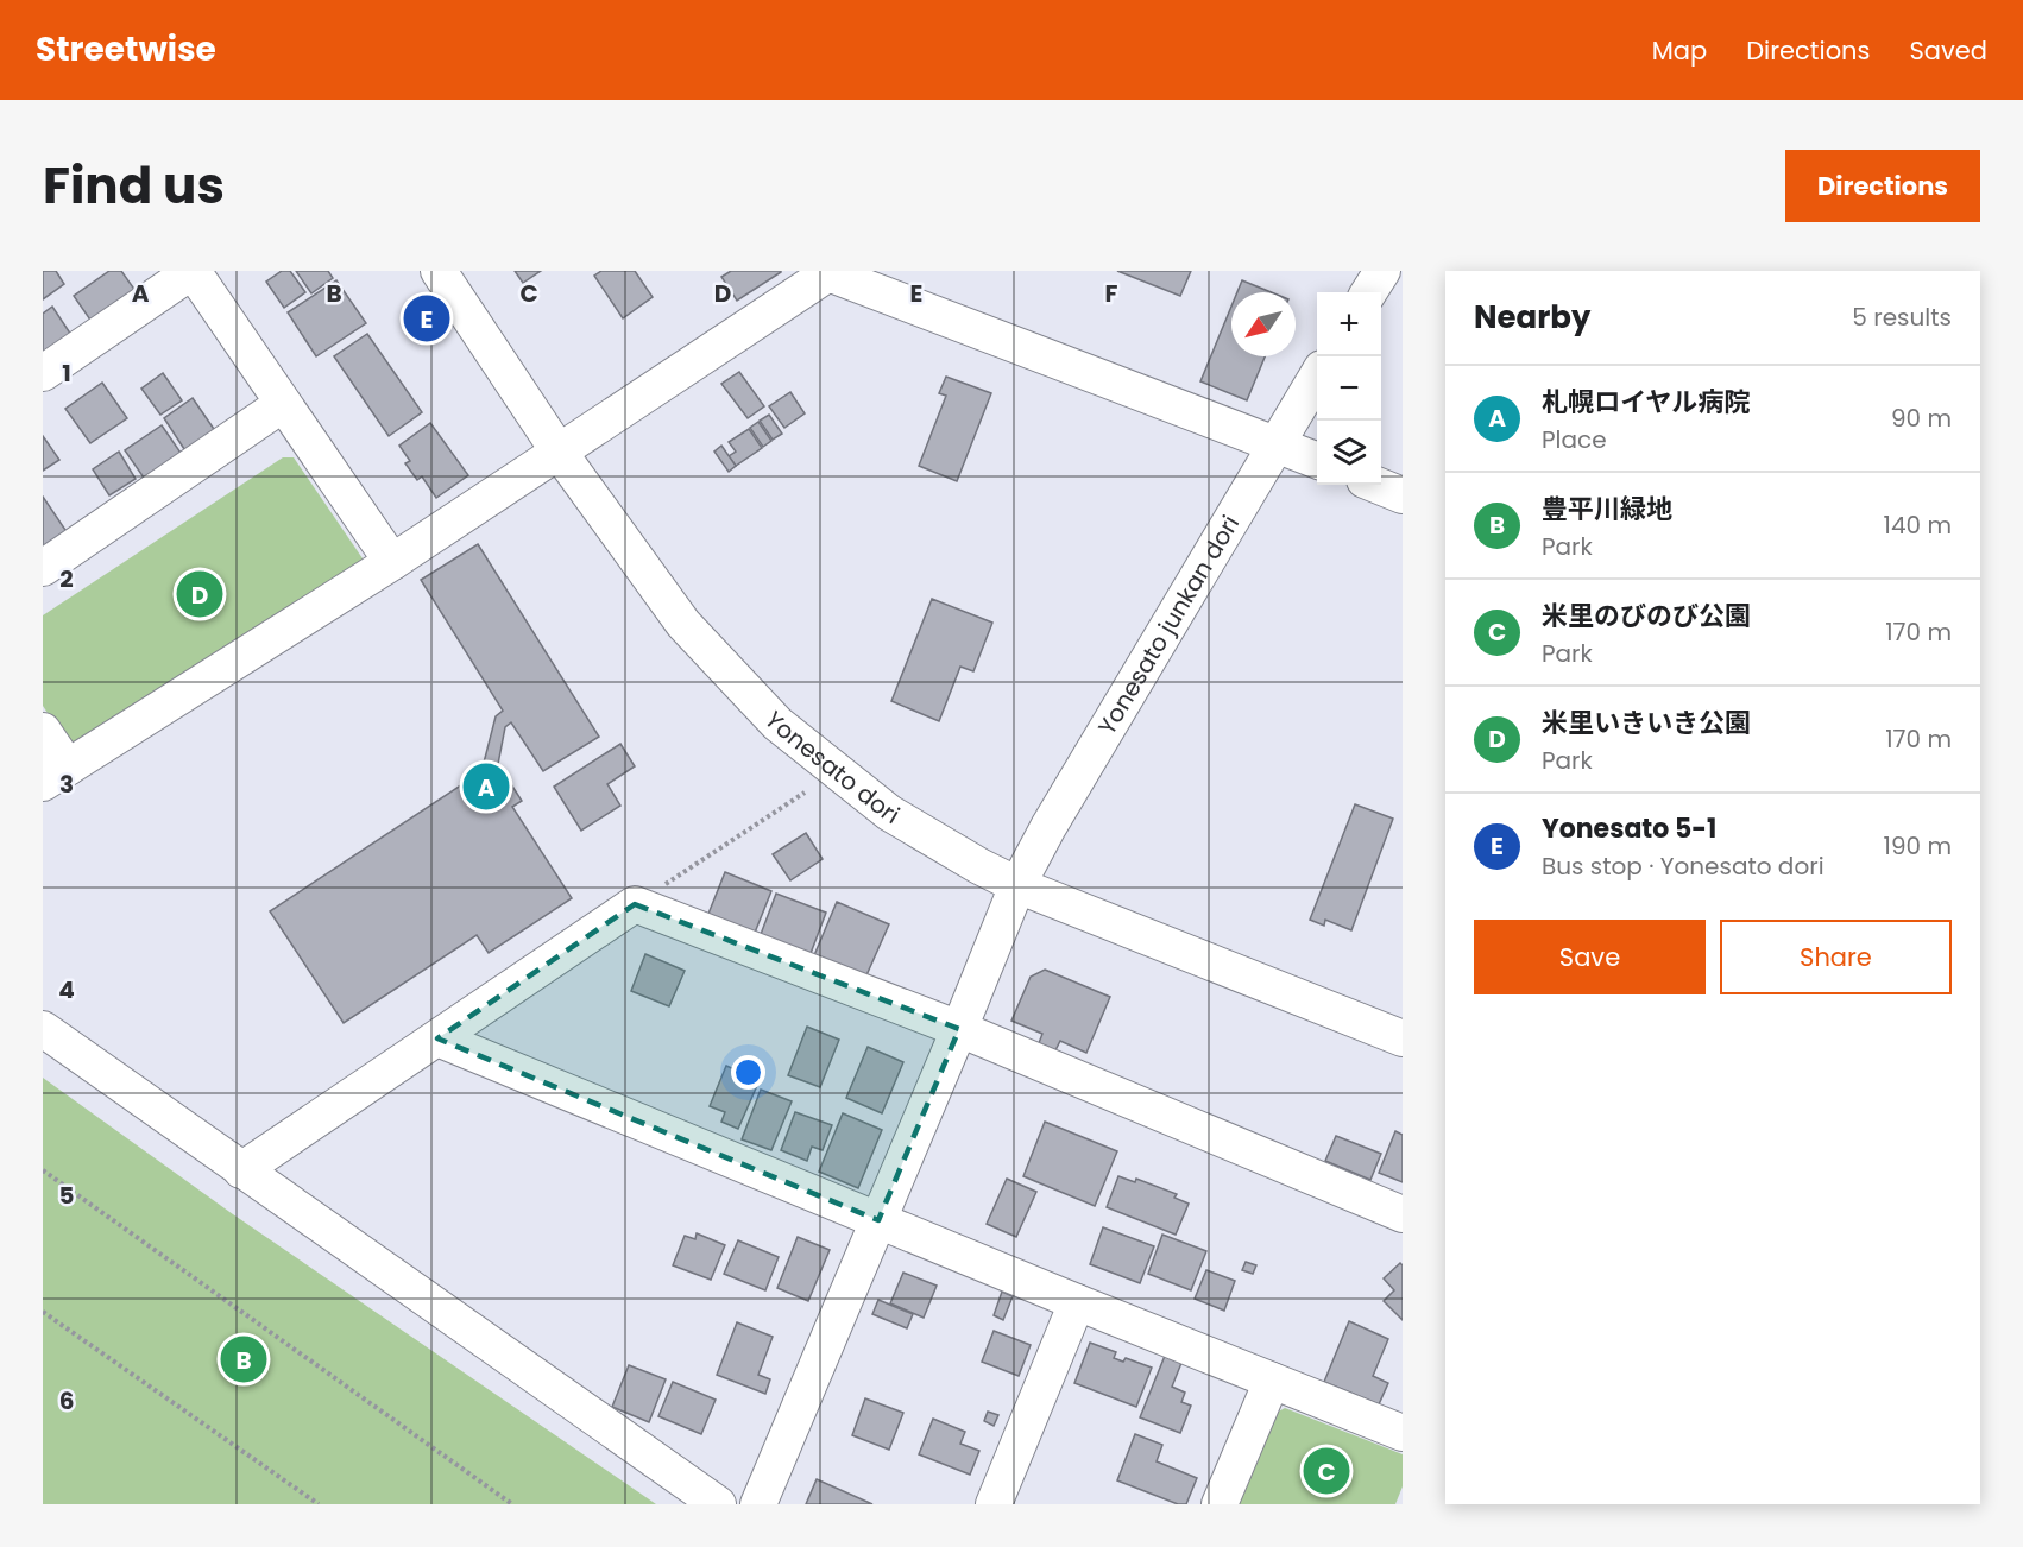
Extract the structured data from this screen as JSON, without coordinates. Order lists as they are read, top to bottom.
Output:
{
  "streets": {
    "street": ["Yonesato junkan dori", "Yonesato dori"]
  },
  "crossings": [
    ["Yonesato junkan dori", "Yonesato dori"]
  ],
  "north": "bottom left",
  "page": {
    "header": "Streetwise",
    "nav": ["Map", "Directions", "Saved"],
    "title": "Find us",
    "buttons": [
      "Directions",
      ["Save", "Share"]
    ],
    "heading": ["Nearby", "5 results"],
    "map_buttons": ["+", "−"],
    "pins": [
      "E",
      "D",
      "A",
      "B",
      "C"
    ],
    "list": [
      {
        "mark": "A",
        "name": "札幌ロイヤル病院",
        "note": "Place",
        "value": "90 m"
      },
      {
        "mark": "B",
        "name": "豊平川緑地",
        "note": "Park",
        "value": "140 m"
      },
      {
        "mark": "C",
        "name": "米里のびのび公園",
        "note": "Park",
        "value": "170 m"
      },
      {
        "mark": "D",
        "name": "米里いきいき公園",
        "note": "Park",
        "value": "170 m"
      },
      {
        "mark": "E",
        "name": "Yonesato 5-1",
        "note": "Bus stop · Yonesato dori",
        "value": "190 m"
      }
    ]
  },
  "grid": {
    "columns": [
      "A",
      "B",
      "C",
      "D",
      "E",
      "F"
    ],
    "rows": [
      "1",
      "2",
      "3",
      "4",
      "5",
      "6"
    ]
  }
}
